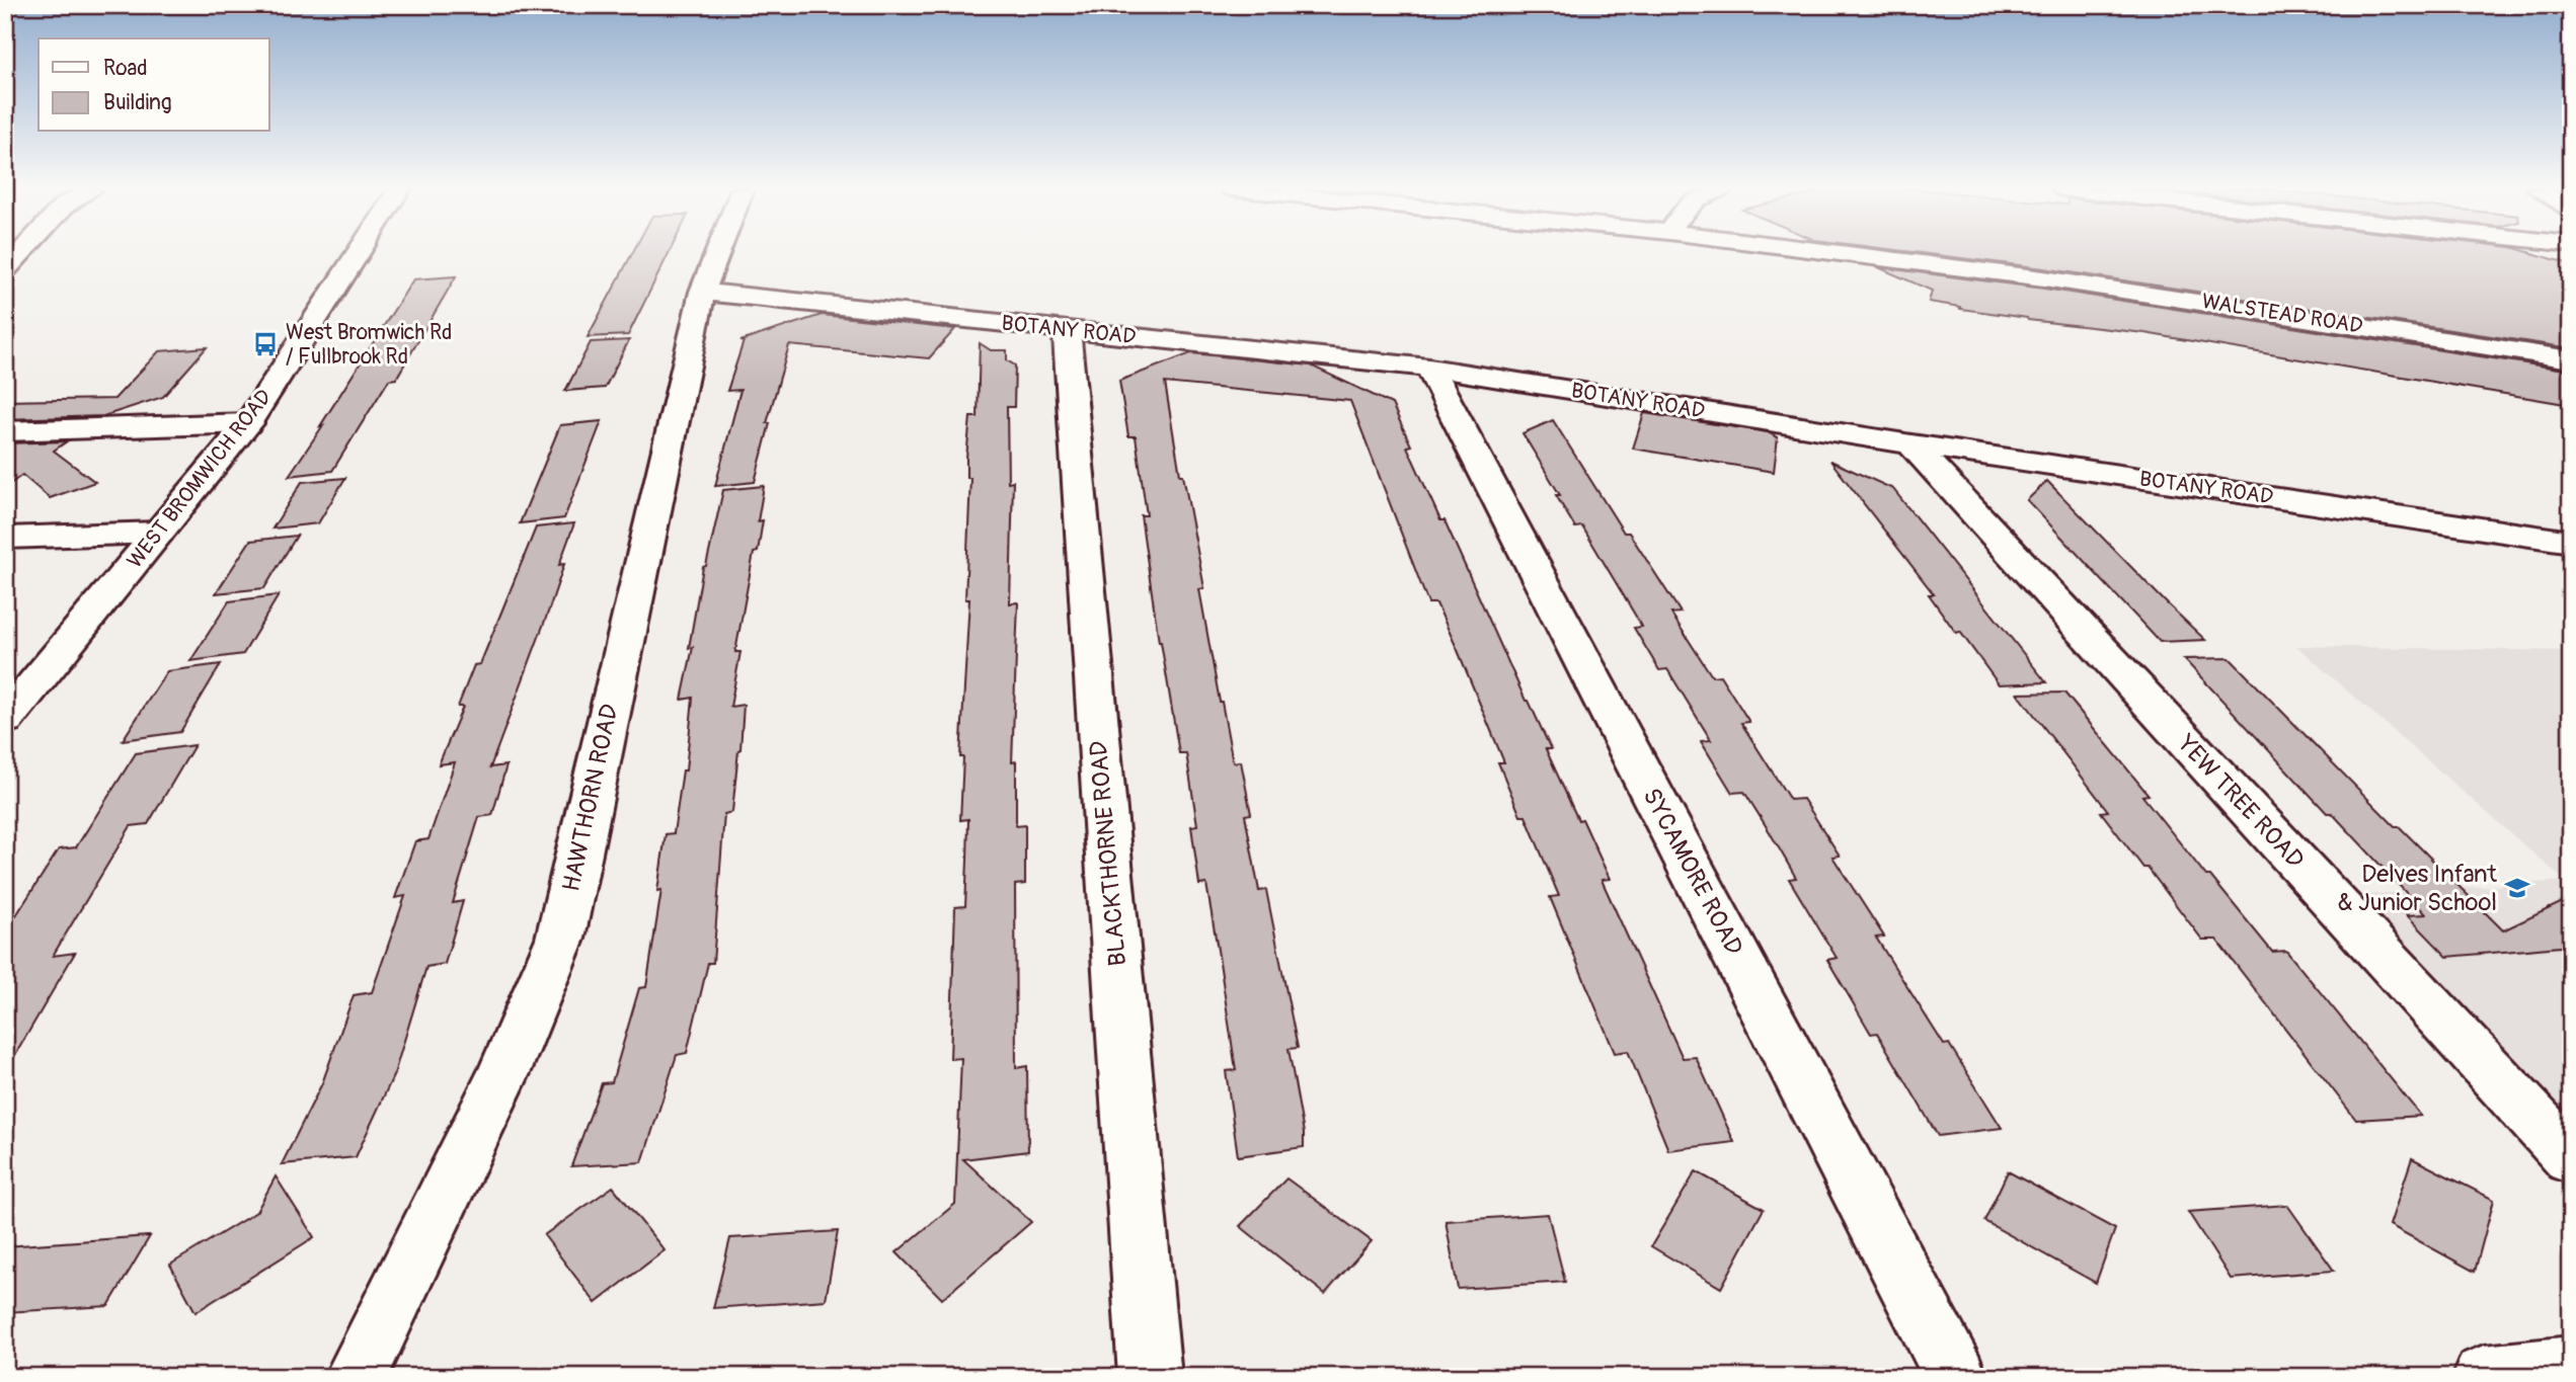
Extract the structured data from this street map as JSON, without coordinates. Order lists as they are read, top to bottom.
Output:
{
  "streets": {
    "street": [
      "WALSTEAD ROAD",
      "BOTANY ROAD",
      "WEST BROMWICH ROAD",
      "HAWTHORN ROAD",
      "YEW TREE ROAD",
      "BLACKTHORNE ROAD",
      "SYCAMORE ROAD"
    ]
  },
  "crossings": [
    ["BOTANY ROAD", "HAWTHORN ROAD"],
    ["BOTANY ROAD", "YEW TREE ROAD"],
    ["BOTANY ROAD", "BLACKTHORNE ROAD"],
    ["BOTANY ROAD", "SYCAMORE ROAD"]
  ],
  "places": {
    "bus stop": ["West Bromwich Rd / Fullbrook Rd"],
    "school or university": ["Delves Infant & Junior School"]
  },
  "legend": ["Road", "Building"]
}
